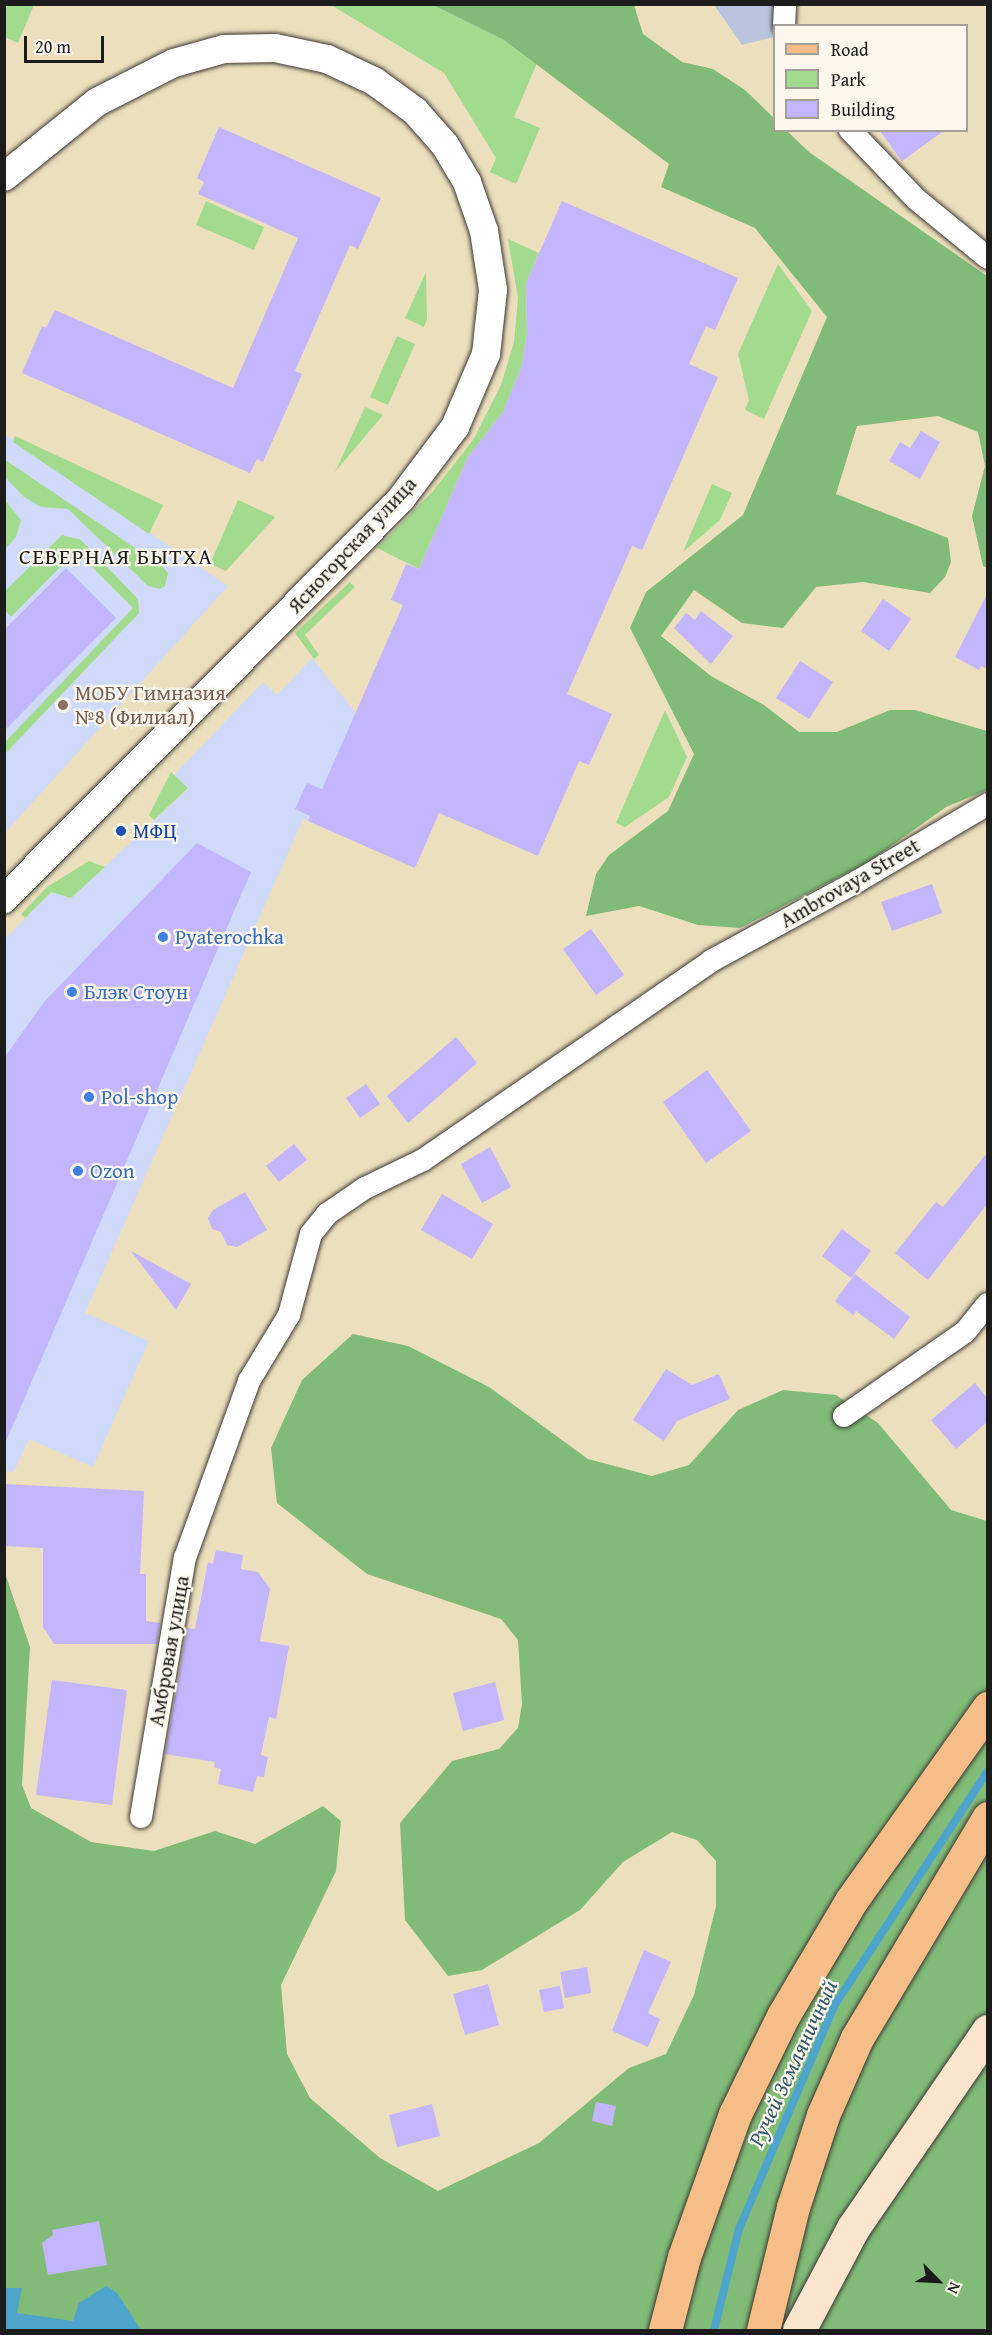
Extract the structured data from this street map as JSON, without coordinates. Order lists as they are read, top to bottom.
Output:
{
  "streets": {
    "street": ["Ясногорская улица", "Ambrovaya Street", "Амбровая улица"]
  },
  "crossings": [
    ["Ambrovaya Street", "Амбровая улица"]
  ],
  "districts": ["СЕВЕРНАЯ БЫТХА"],
  "water": ["Ручей Земляничный"],
  "places": [
    "МОБУ Гимназия №8 (Филиал)",
    "МФЦ",
    "Pyaterochka",
    "Блэк Стоун",
    "Pol-shop",
    "Ozon"
  ],
  "legend": ["Road", "Park", "Building"],
  "scale_bar": "20 m",
  "north": "bottom right"
}
